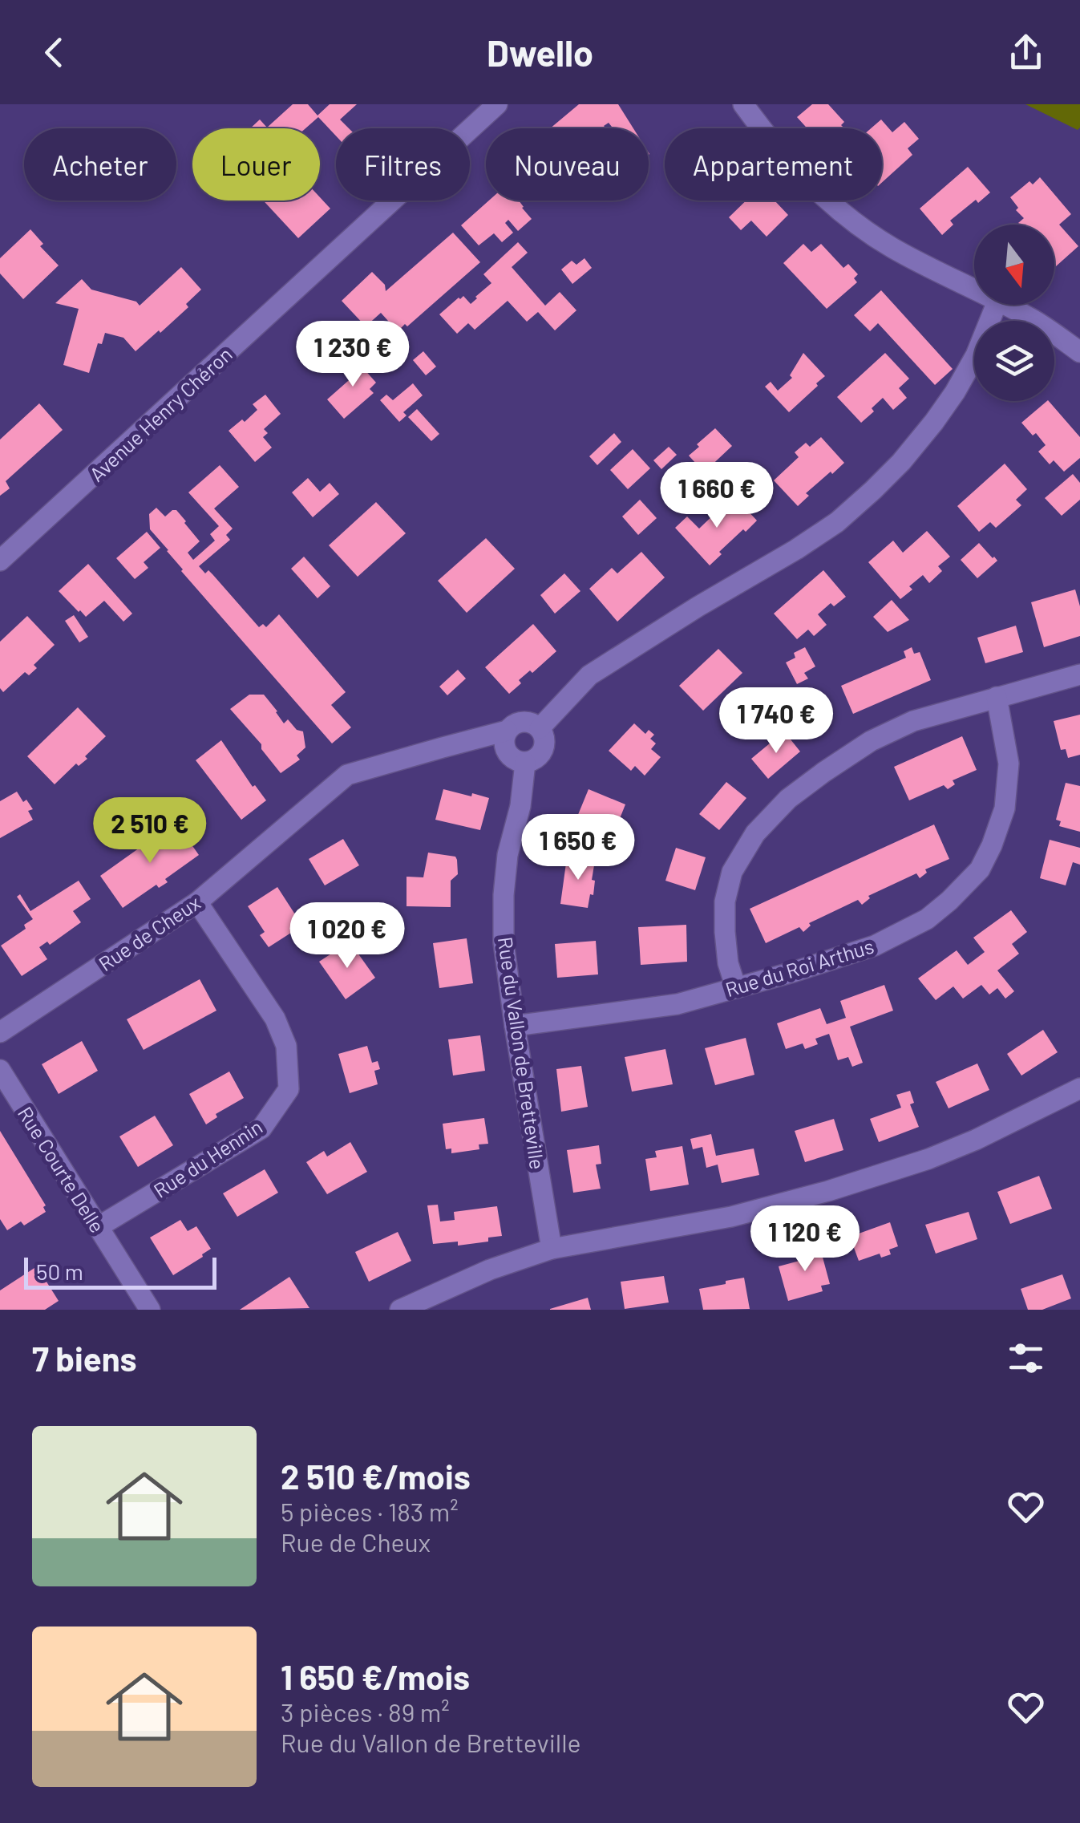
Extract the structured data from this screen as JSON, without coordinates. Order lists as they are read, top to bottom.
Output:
{
  "streets": {
    "street": [
      "Avenue Henry Chéron",
      "Rue de Cheux",
      "Rue du Roi Arthus",
      "Rue du Vallon de Bretteville",
      "Rue du Hennin",
      "Rue Courte Delle"
    ]
  },
  "crossings": [
    ["Rue de Cheux", "Rue du Vallon de Bretteville"],
    ["Rue de Cheux", "Rue du Hennin"],
    ["Rue du Roi Arthus", "Rue du Vallon de Bretteville"],
    ["Rue du Hennin", "Rue Courte Delle"]
  ],
  "scale_bar": "50 m",
  "north": "bottom",
  "page": {
    "header": "Dwello",
    "chip": [
      "Acheter",
      "Louer",
      "Filtres",
      "Nouveau",
      "Appartement"
    ],
    "price": [
      "1 230 €",
      "1 660 €",
      "1 740 €",
      "2 510 €",
      "1 650 €",
      "1 020 €",
      "1 120 €"
    ],
    "scale": "50 m",
    "heading": "7 biens",
    "list": [
      {
        "name": "2 510 €/mois",
        "note": "5 pièces · 183 m² · Rue de Cheux"
      },
      {
        "name": "1 650 €/mois",
        "note": "3 pièces · 89 m² · Rue du Vallon de Bretteville"
      }
    ]
  }
}
